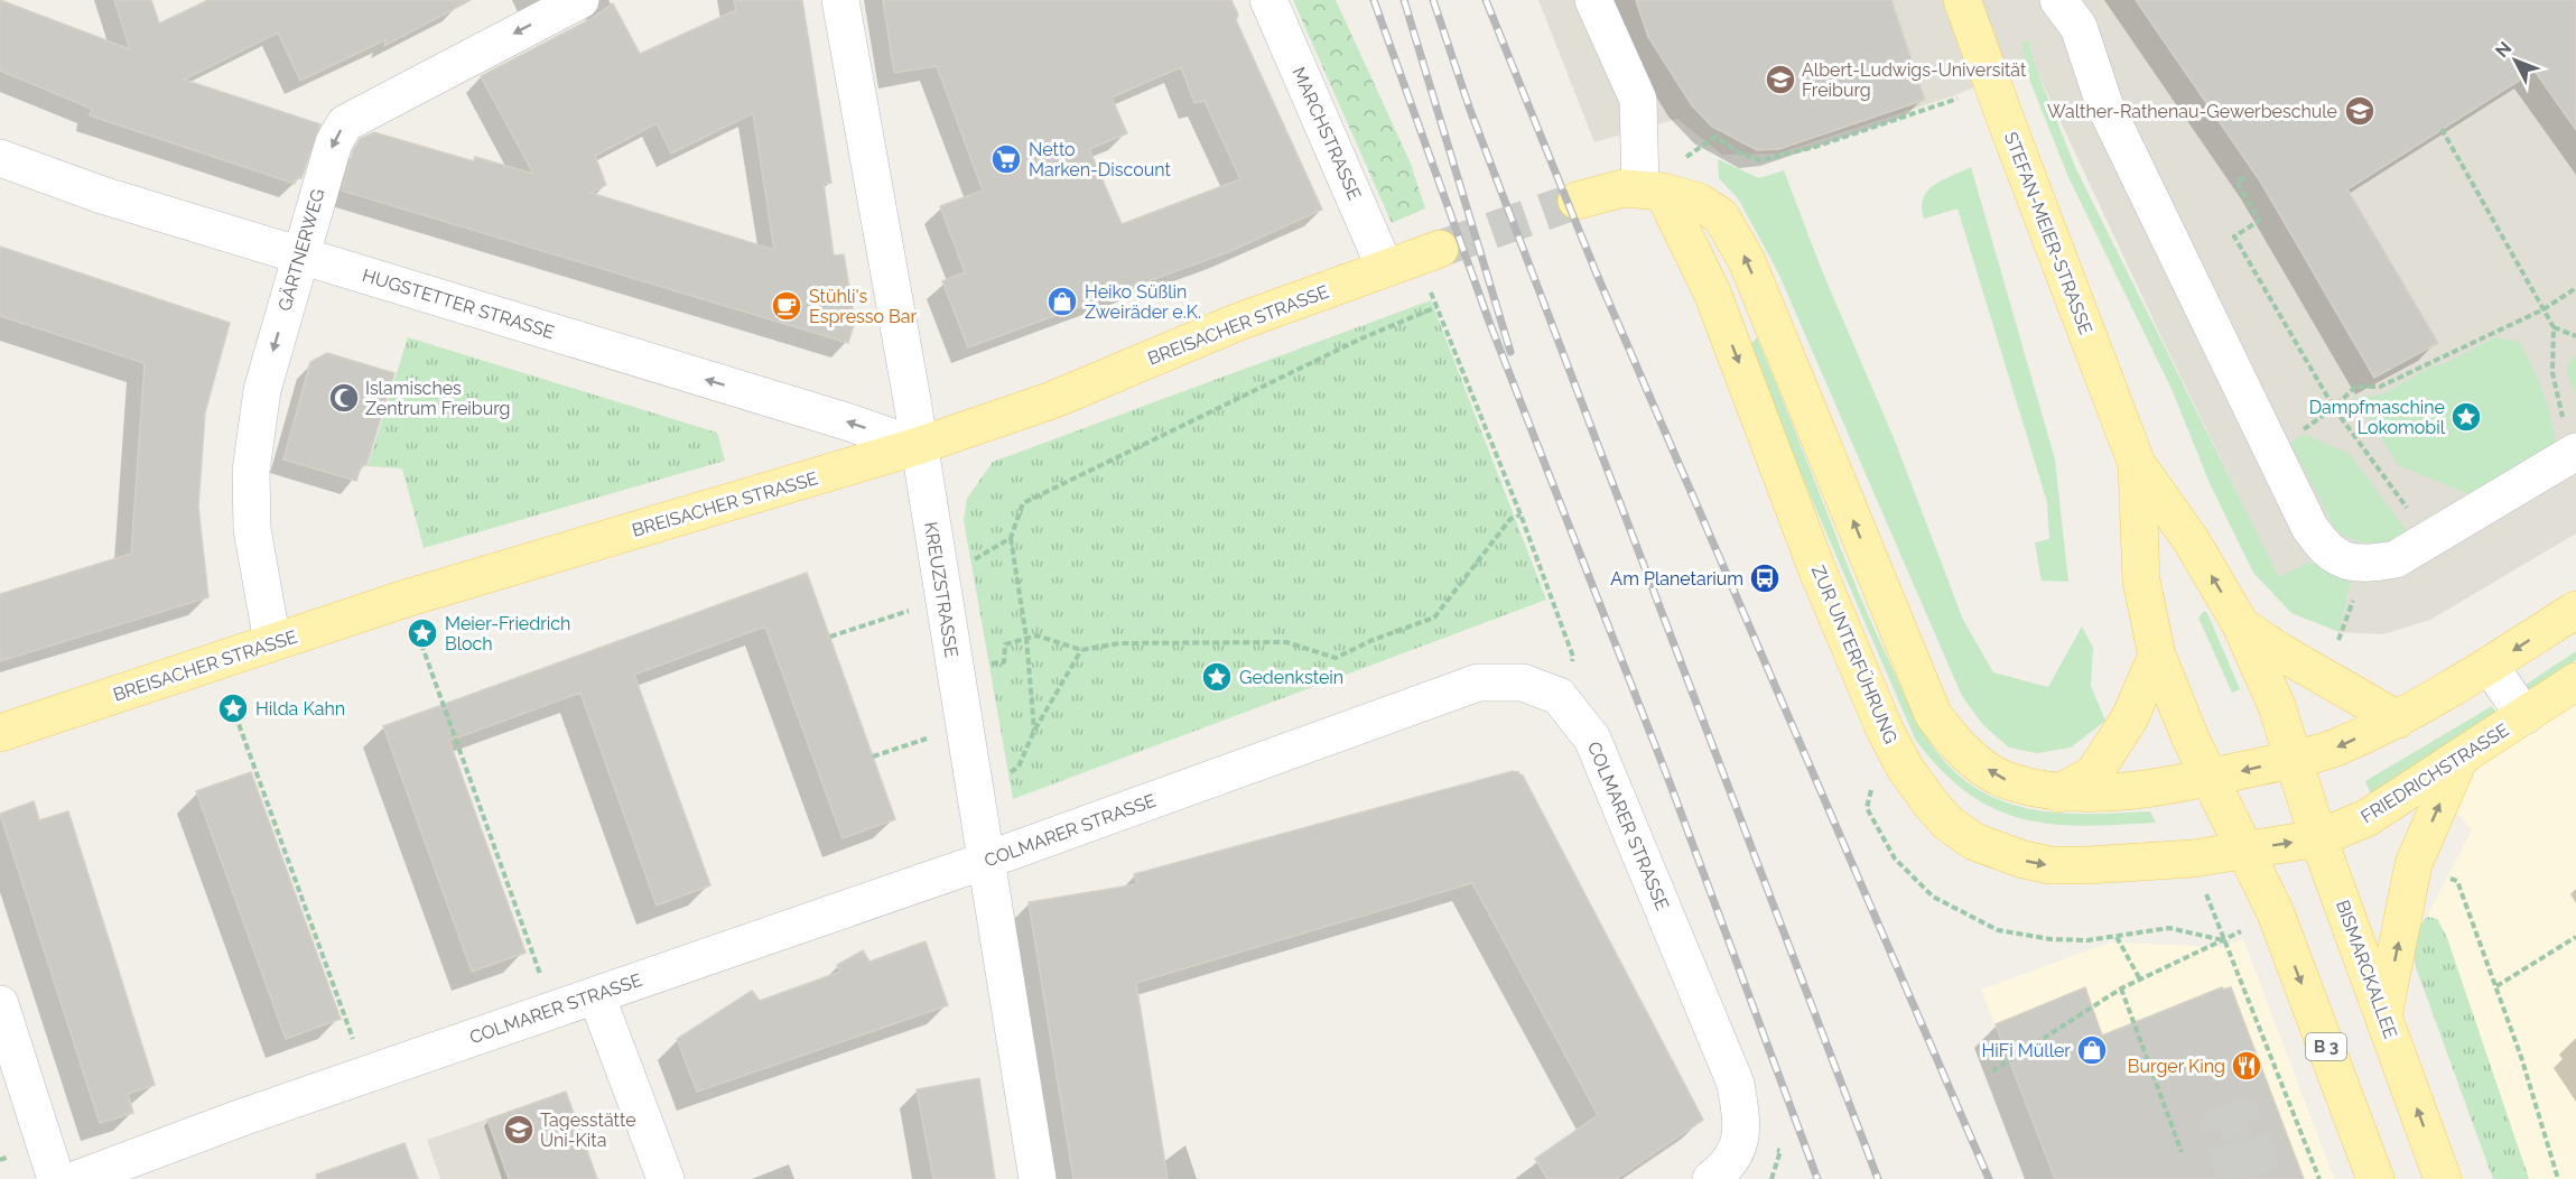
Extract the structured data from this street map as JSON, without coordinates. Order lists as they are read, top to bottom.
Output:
{
  "streets": {
    "main road": [
      "STEFAN-MEIER-STRASSE",
      "BREISACHER STRASSE",
      "ZUR UNTERFÜHRUNG",
      "FRIEDRICHSTRASSE",
      "BISMARCKALLEE",
      "B 3"
    ],
    "street": [
      "MARCHSTRASSE",
      "GÄRTNERWEG",
      "HUGSTETTER STRASSE",
      "KREUZSTRASSE",
      "COLMARER STRASSE"
    ]
  },
  "crossings": [
    ["MARCHSTRASSE", "BREISACHER STRASSE"],
    ["STEFAN-MEIER-STRASSE", "BISMARCKALLEE"],
    ["STEFAN-MEIER-STRASSE", "B 3"],
    ["GÄRTNERWEG", "HUGSTETTER STRASSE"],
    ["GÄRTNERWEG", "BREISACHER STRASSE"],
    ["HUGSTETTER STRASSE", "BREISACHER STRASSE"],
    ["HUGSTETTER STRASSE", "KREUZSTRASSE"],
    ["BREISACHER STRASSE", "KREUZSTRASSE"],
    ["KREUZSTRASSE", "COLMARER STRASSE"],
    ["ZUR UNTERFÜHRUNG", "FRIEDRICHSTRASSE"],
    ["ZUR UNTERFÜHRUNG", "B 3"],
    ["FRIEDRICHSTRASSE", "BISMARCKALLEE"],
    ["FRIEDRICHSTRASSE", "B 3"]
  ],
  "one_way": ["GÄRTNERWEG", "HUGSTETTER STRASSE"],
  "places": {
    "school or university": ["Albert-Ludwigs-Universität Freiburg", "Walther-Rathenau-Gewerbeschule", "Tagesstätte Uni-Kita"],
    "supermarket": ["Netto Marken-Discount"],
    "shop": ["Heiko Süßlin Zweiräder e.K.", "HiFi Müller"],
    "cafe": ["Stühli's Espresso Bar"],
    "mosque": ["Islamisches Zentrum Freiburg"],
    "place": [
      "Dampfmaschine Lokomobil",
      "Meier-Friedrich Bloch",
      "Gedenkstein",
      "Hilda Kahn"
    ],
    "bus stop": ["Am Planetarium"],
    "restaurant": ["Burger King"]
  },
  "north": "top left"
}
